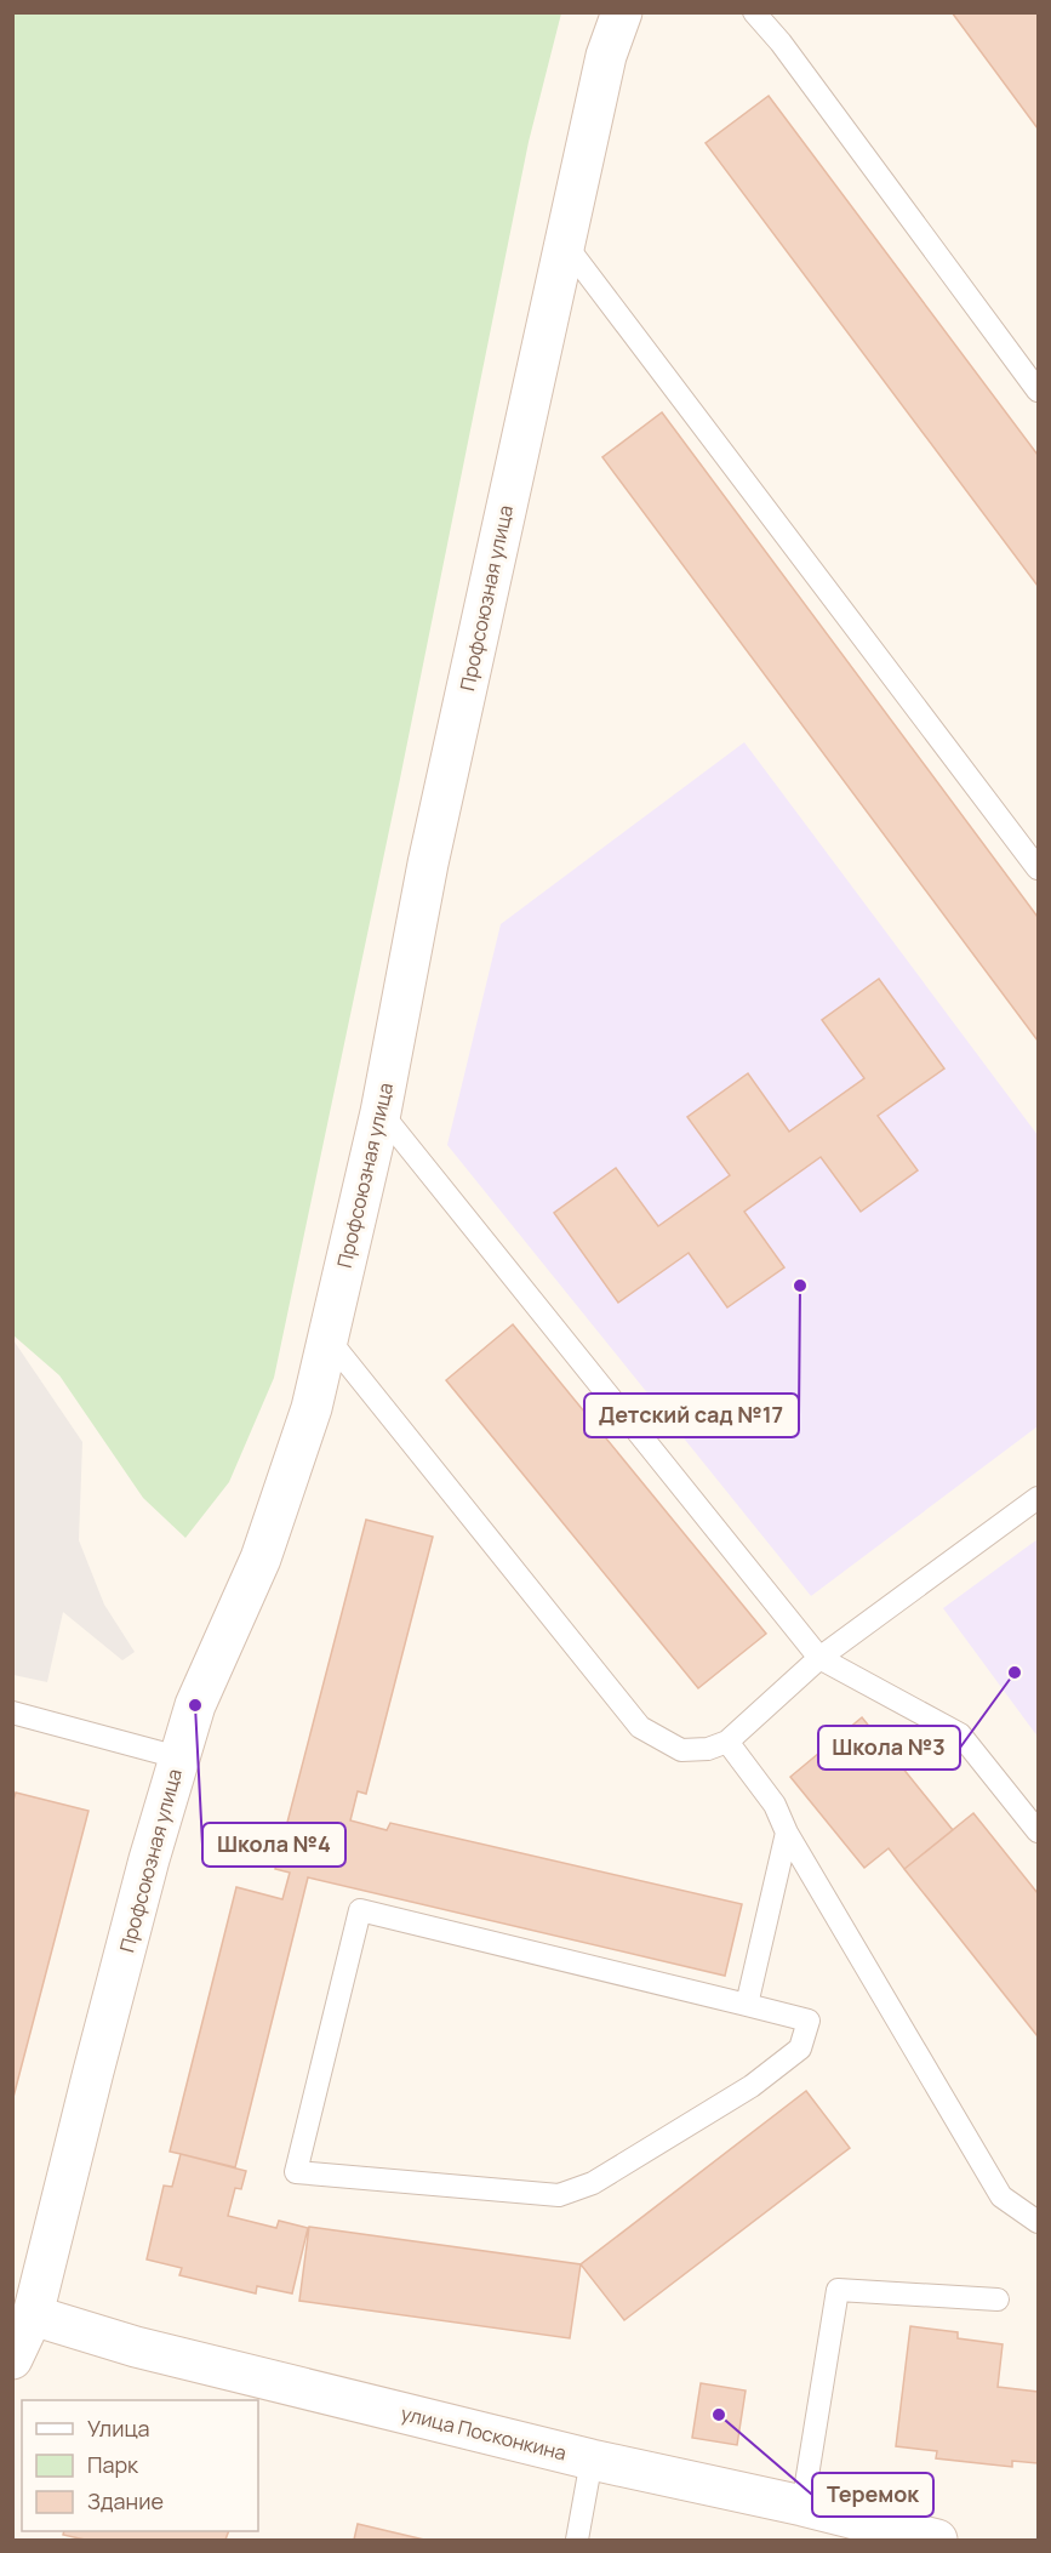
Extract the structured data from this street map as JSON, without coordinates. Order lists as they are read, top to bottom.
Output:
{
  "streets": {
    "street": ["Профсоюзная улица", "улица Посконкина"]
  },
  "crossings": [
    ["Профсоюзная улица", "улица Посконкина"]
  ],
  "places": [
    "Детский сад №17",
    "Школа №3",
    "Школа №4",
    "Теремок"
  ],
  "legend": ["Улица", "Парк", "Здание"]
}
